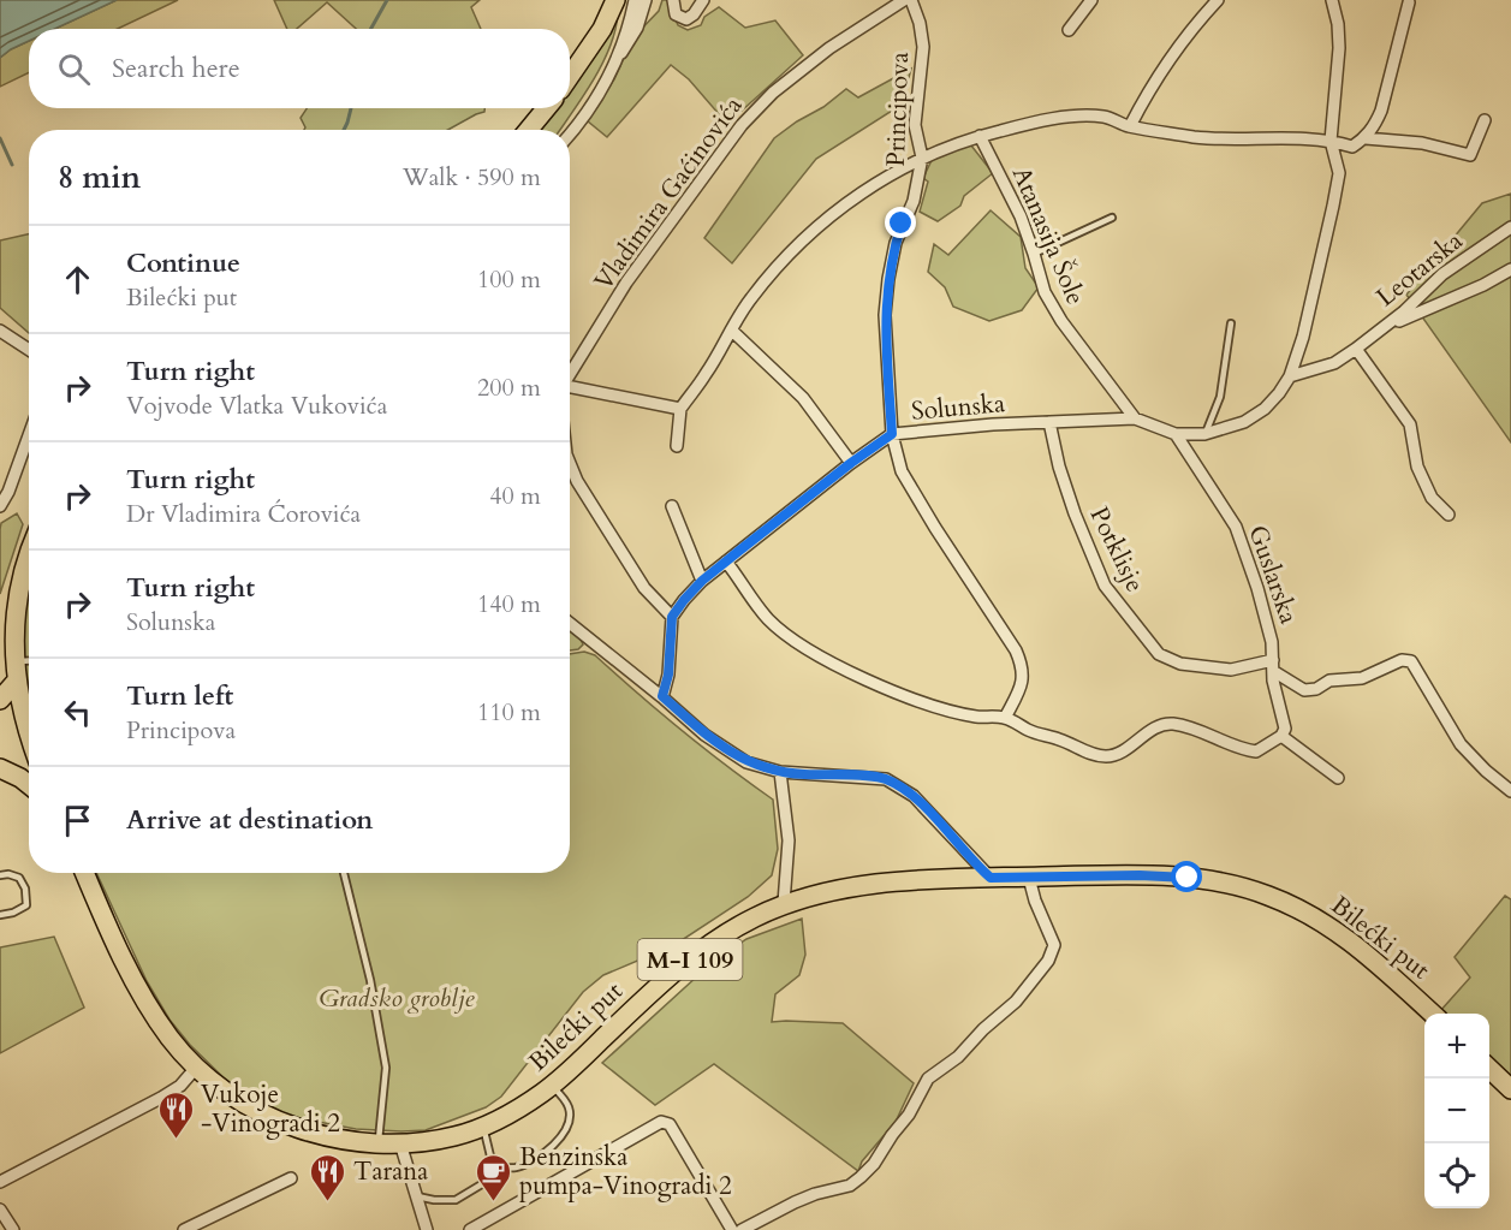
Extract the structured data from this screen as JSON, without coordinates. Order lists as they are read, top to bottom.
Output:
{
  "streets": {
    "main road": ["Bilećki put", "M-I 109"],
    "street": [
      "Principova",
      "Vladimira Gaćinovića",
      "Atanasija Šole",
      "Leotarska",
      "Solunska",
      "Potklisje",
      "Guslarska"
    ]
  },
  "crossings": [
    ["Principova", "Solunska"],
    ["Atanasija Šole", "Solunska"],
    ["Leotarska", "Solunska"],
    ["Solunska", "Potklisje"],
    ["Solunska", "Guslarska"],
    ["Potklisje", "Guslarska"]
  ],
  "parks": ["Gradsko groblje"],
  "places": {
    "restaurant": ["Vukoje -Vinogradi 2", "Tarana"],
    "cafe": ["Benzinska pumpa-Vinogradi 2"]
  },
  "page": {
    "search": "Search here",
    "heading": ["8 min", "Walk · 590 m"],
    "list": [
      ["Continue", "Bilećki put", "100 m"],
      ["Turn right", "Vojvode Vlatka Vukovića", "200 m"],
      ["Turn right", "Dr Vladimira Ćorovića", "40 m"],
      ["Turn right", "Solunska", "140 m"],
      ["Turn left", "Principova", "110 m"],
      "Arrive at destination"
    ],
    "map_buttons": ["+", "−"]
  }
}
